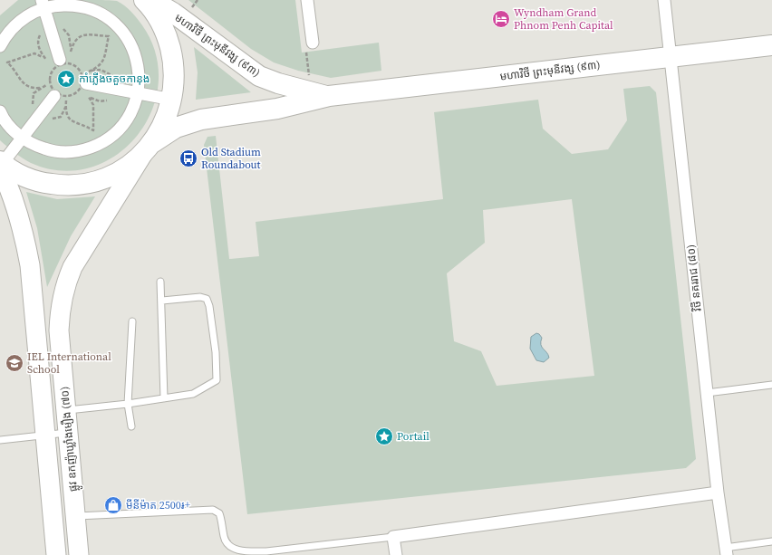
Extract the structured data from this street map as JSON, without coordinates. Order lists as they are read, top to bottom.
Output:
{
  "streets": {
    "highway": ["មហាវិថី ព្រះមុនីវង្ស (៩៣)"],
    "main road": ["ផ្លូវ ឧកញ៉ាឃ្លាំងមឿង (៧០)"],
    "street": ["វិថី នគររាជ (៨០)"]
  },
  "crossings": [
    ["មហាវិថី ព្រះមុនីវង្ស (៩៣)", "វិថី នគររាជ (៨០)"],
    ["មហាវិថី ព្រះមុនីវង្ស (៩៣)", "ផ្លូវ ឧកញ៉ាឃ្លាំងមឿង (៧០)"]
  ],
  "places": {
    "hotel": ["Wyndham Grand Phnom Penh Capital"],
    "place": ["កាំភ្លើងចគួចកានុង", "Portail"],
    "bus stop": ["Old Stadium Roundabout"],
    "school or university": ["IEL International School"],
    "shop": ["មីនីម៉ាត 2500៛+"]
  }
}
